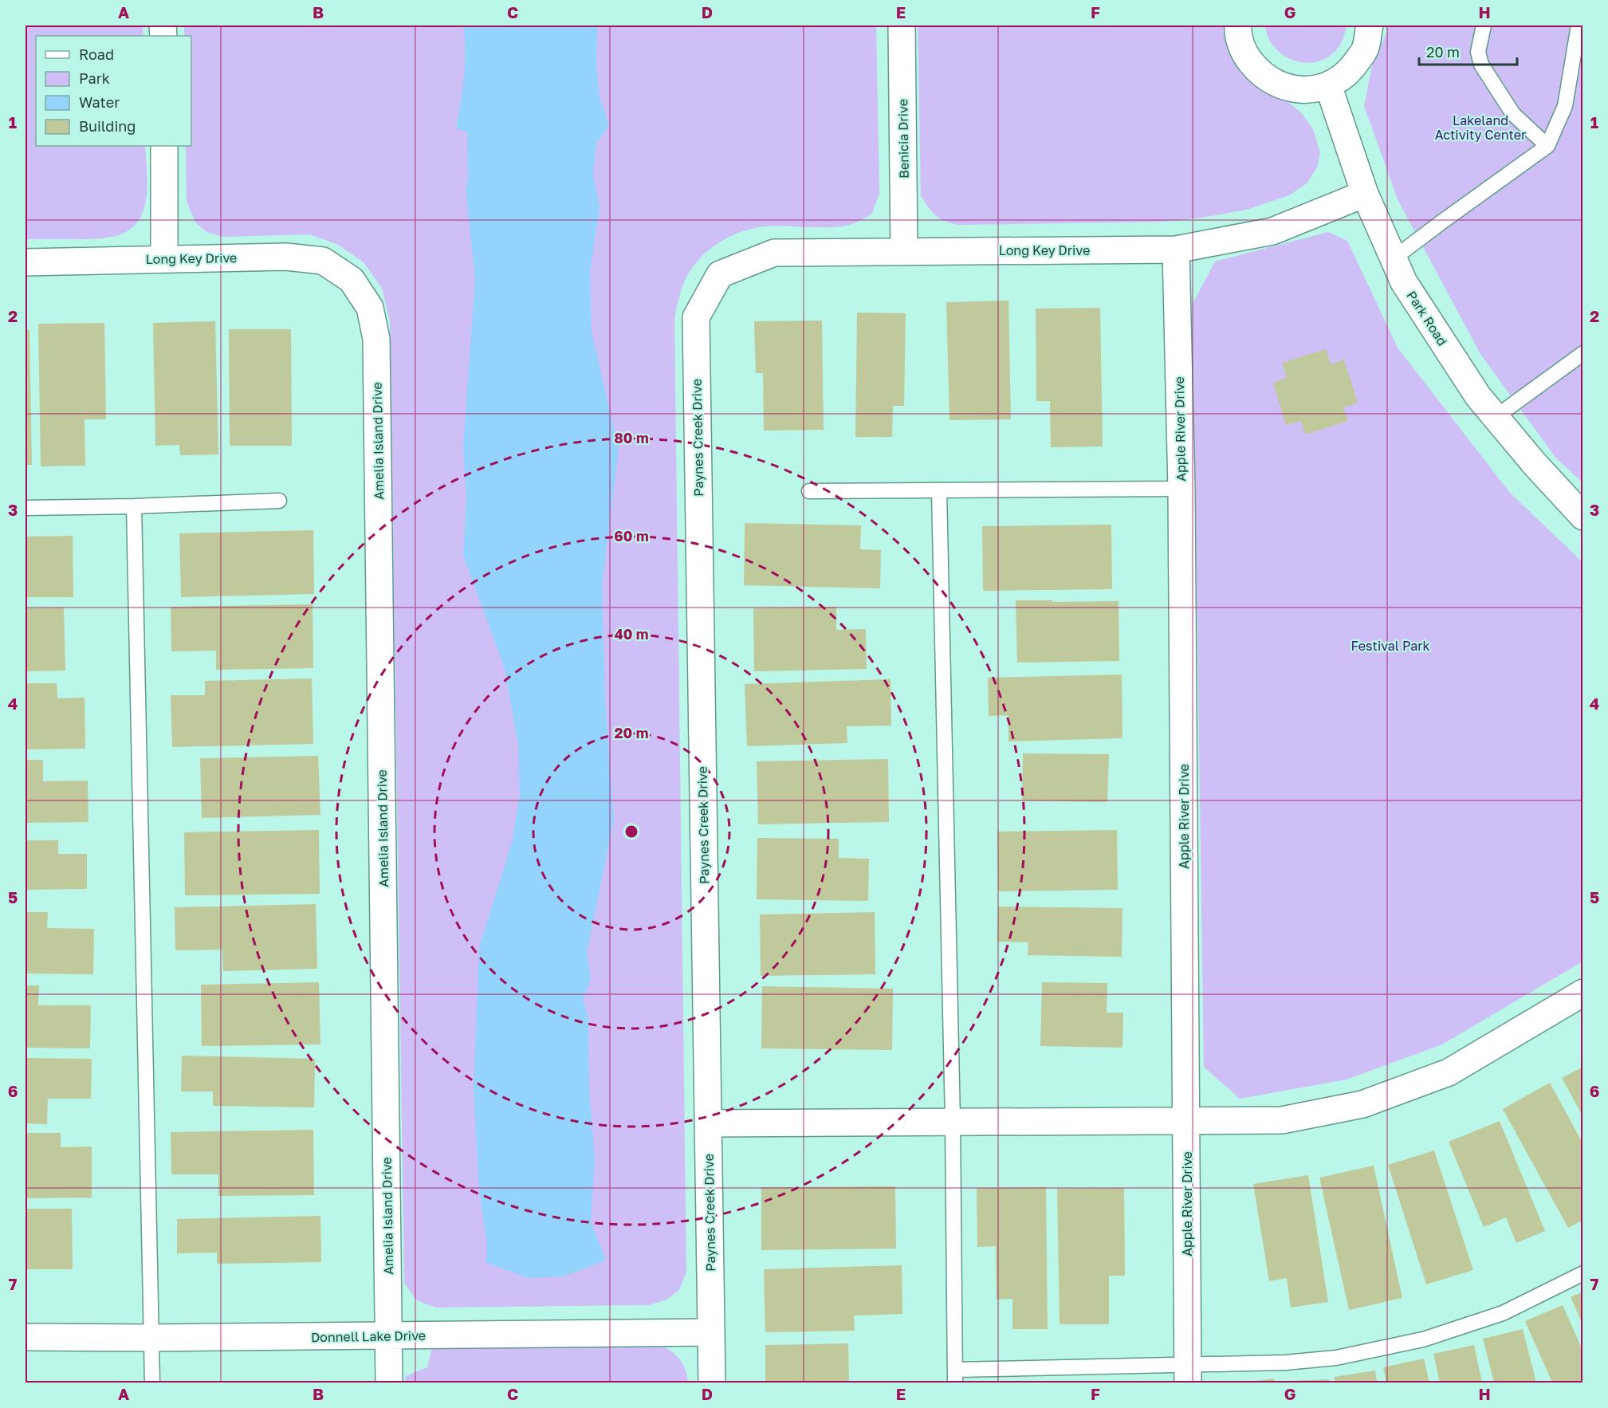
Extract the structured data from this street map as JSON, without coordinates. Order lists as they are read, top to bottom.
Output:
{
  "streets": {
    "street": [
      "Benicia Drive",
      "Long Key Drive",
      "Park Road",
      "Apple River Drive",
      "Paynes Creek Drive",
      "Amelia Island Drive",
      "Donnell Lake Drive"
    ]
  },
  "crossings": [
    ["Benicia Drive", "Long Key Drive"],
    ["Long Key Drive", "Park Road"],
    ["Long Key Drive", "Apple River Drive"],
    ["Long Key Drive", "Paynes Creek Drive"],
    ["Long Key Drive", "Amelia Island Drive"],
    ["Paynes Creek Drive", "Donnell Lake Drive"],
    ["Amelia Island Drive", "Donnell Lake Drive"]
  ],
  "parks": ["Lakeland Activity Center", "Festival Park"],
  "legend": [
    "Road",
    "Park",
    "Water",
    "Building"
  ],
  "scale_bar": "20 m",
  "grid": {
    "columns": [
      "A",
      "B",
      "C",
      "D",
      "E",
      "F",
      "G",
      "H"
    ],
    "rows": [
      "1",
      "2",
      "3",
      "4",
      "5",
      "6",
      "7"
    ]
  },
  "rings": [
    "80 m",
    "60 m",
    "40 m",
    "20 m"
  ]
}
